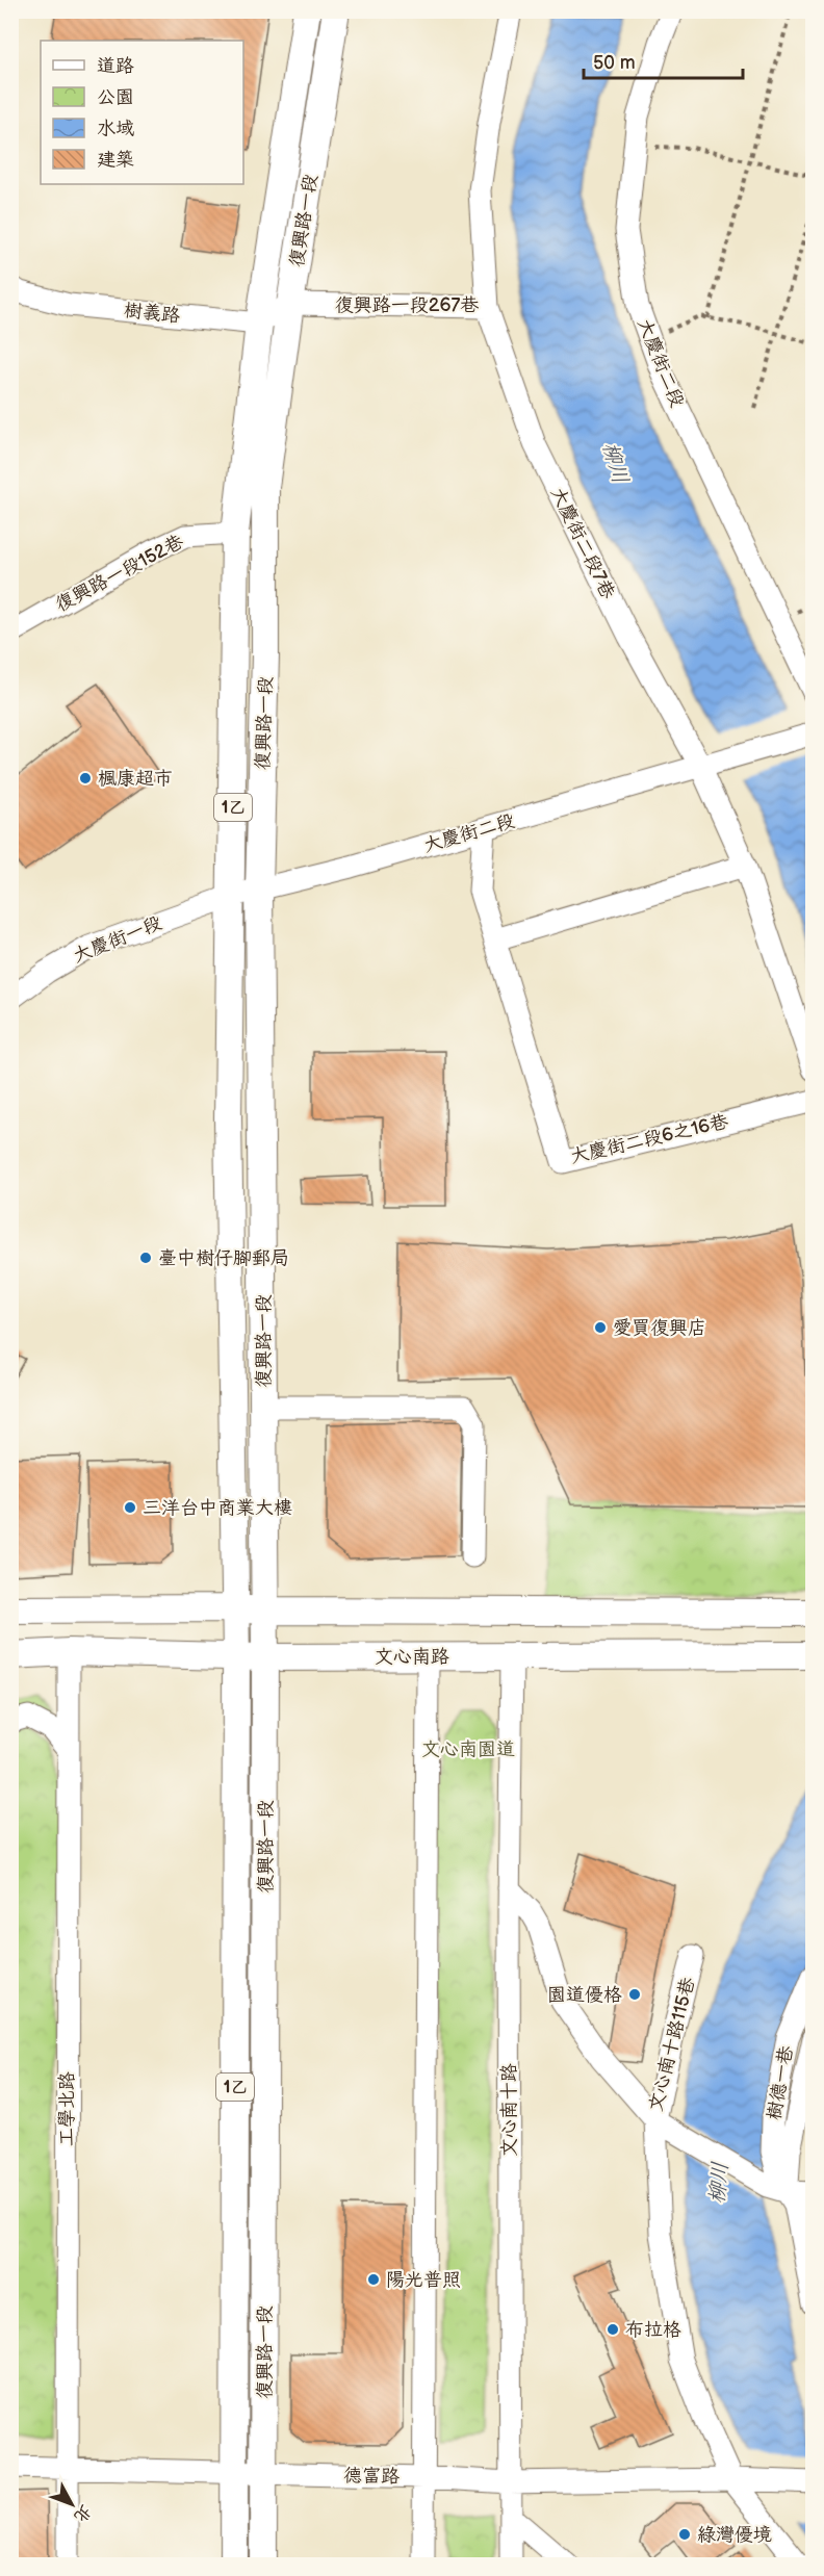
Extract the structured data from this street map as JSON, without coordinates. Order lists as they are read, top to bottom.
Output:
{
  "streets": {
    "main road": ["復興路一段", "1乙", "文心南路"],
    "street": [
      "復興路一段267巷",
      "樹義路",
      "大慶街二段",
      "大慶街二段7巷",
      "復興路一段152巷",
      "大慶街一段",
      "大慶街二段6之16巷",
      "文心南十路115巷",
      "樹德一巷",
      "工學北路",
      "文心南十路",
      "德富路"
    ]
  },
  "crossings": [
    ["復興路一段", "復興路一段267巷"],
    ["復興路一段", "樹義路"],
    ["復興路一段", "大慶街二段"],
    ["復興路一段", "復興路一段152巷"],
    ["復興路一段", "大慶街一段"],
    ["復興路一段", "文心南路"],
    ["復興路一段", "德富路"],
    ["復興路一段267巷", "大慶街二段7巷"],
    ["大慶街二段", "大慶街二段7巷"],
    ["大慶街二段", "大慶街一段"],
    ["大慶街二段", "大慶街二段6之16巷"],
    ["文心南路", "工學北路"],
    ["文心南路", "文心南十路"],
    ["文心南十路115巷", "文心南十路"],
    ["工學北路", "德富路"],
    ["文心南十路", "德富路"]
  ],
  "water": ["柳川"],
  "parks": ["文心南園道"],
  "places": [
    "楓康超市",
    "臺中樹仔腳郵局",
    "愛買復興店",
    "三洋台中商業大樓",
    "園道優格",
    "陽光普照",
    "布拉格",
    "綠灣優境"
  ],
  "legend": [
    "道路",
    "公園",
    "水域",
    "建築"
  ],
  "scale_bar": "50 m",
  "north": "bottom right"
}
